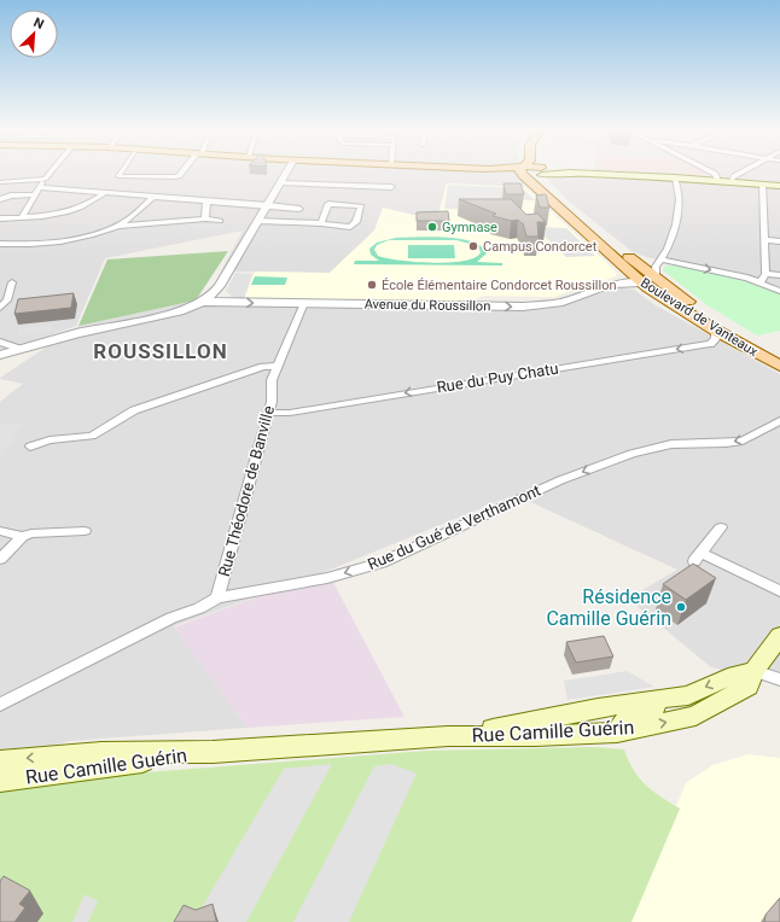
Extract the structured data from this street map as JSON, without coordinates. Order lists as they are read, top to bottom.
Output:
{
  "streets": {
    "main road": ["Boulevard de Vanteaux", "Rue Camille Guérin"],
    "street": [
      "Avenue du Roussillon",
      "Rue du Puy Chatu",
      "Rue Théodore de Banville",
      "Rue du Gué de Verthamont"
    ]
  },
  "crossings": [
    ["Avenue du Roussillon", "Boulevard de Vanteaux"],
    ["Avenue du Roussillon", "Rue Théodore de Banville"],
    ["Boulevard de Vanteaux", "Rue du Puy Chatu"],
    ["Rue du Puy Chatu", "Rue Théodore de Banville"],
    ["Rue Théodore de Banville", "Rue du Gué de Verthamont"]
  ],
  "one_way": ["Rue du Puy Chatu", "Rue du Gué de Verthamont"],
  "districts": ["ROUSSILLON"],
  "places": [
    "Gymnase",
    "Campus Condorcet",
    "École Élémentaire Condorcet Roussillon",
    "Résidence Camille Guérin"
  ],
  "north": "top right"
}
